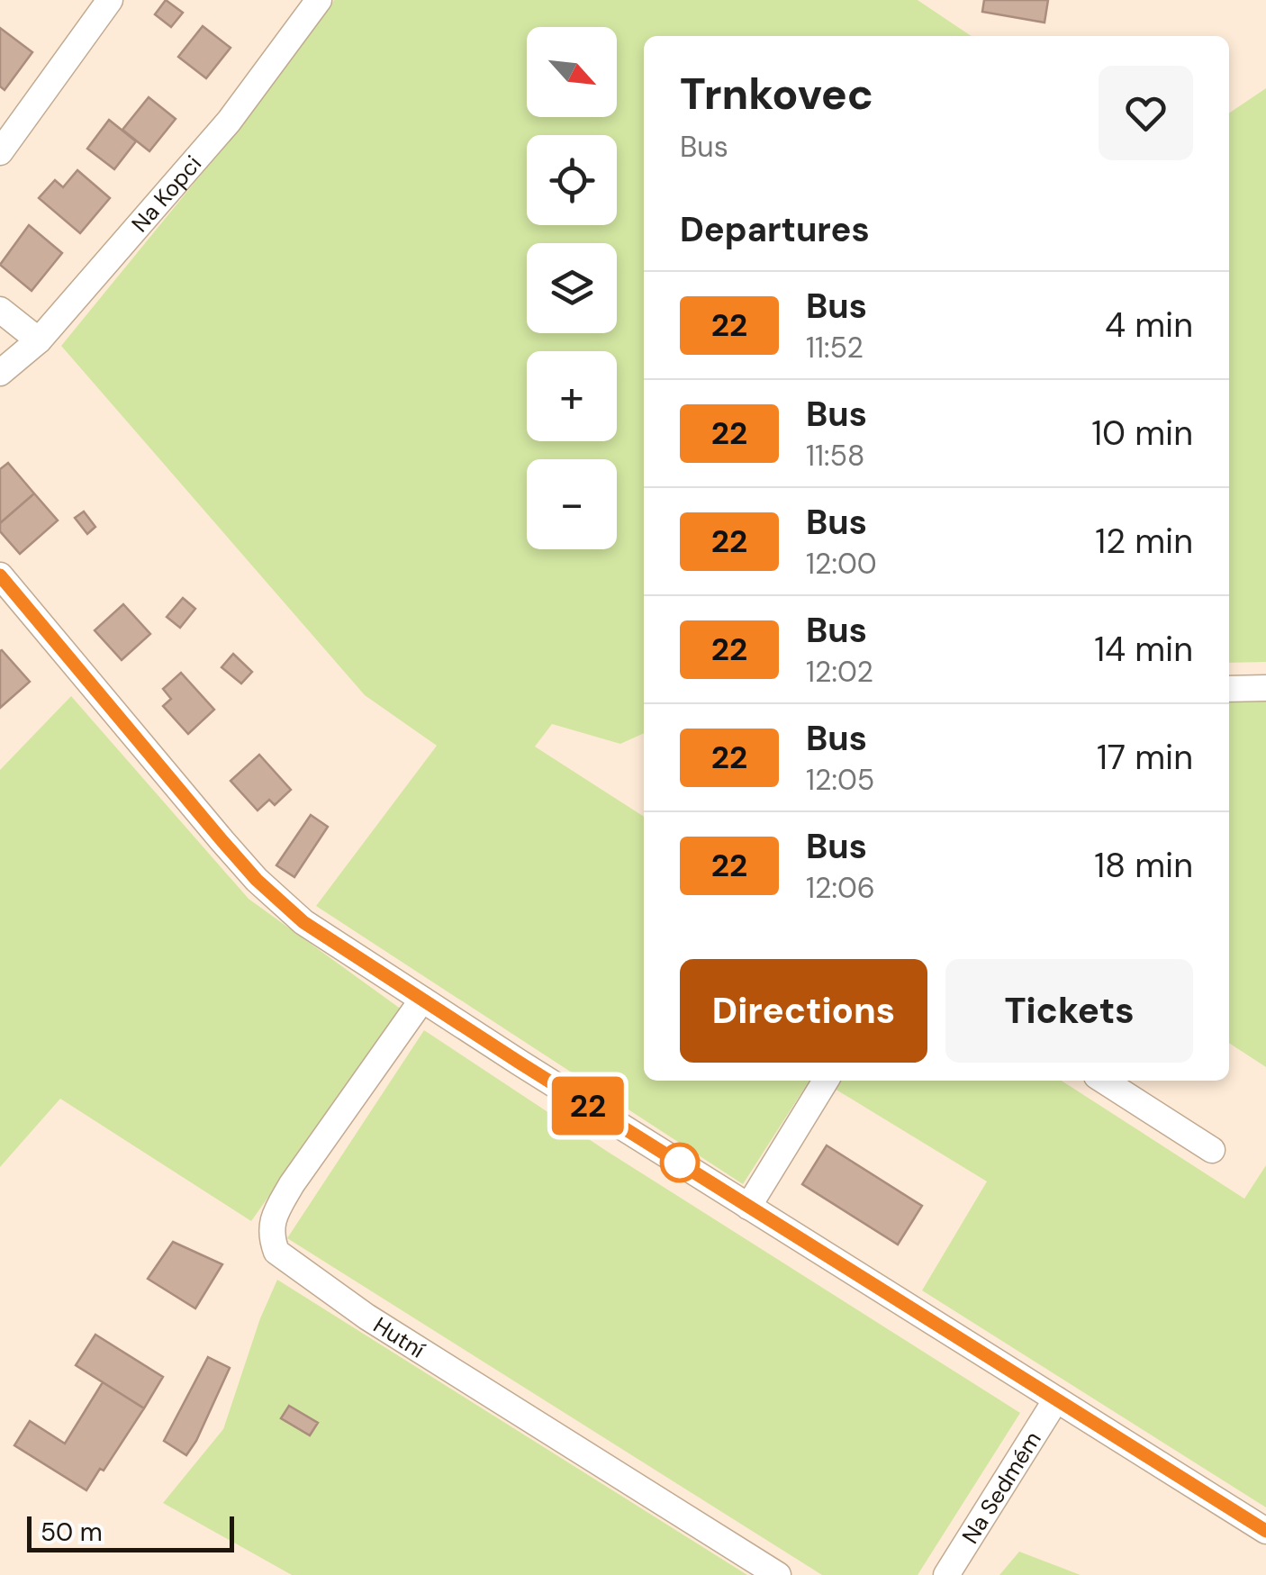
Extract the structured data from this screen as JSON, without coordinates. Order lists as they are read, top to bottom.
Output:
{
  "streets": {
    "street": ["Na Kopci", "Hutní", "Na Sedmém"]
  },
  "lines": ["bus line 22"],
  "scale_bar": "50 m",
  "north": "bottom right",
  "page": {
    "on_map": "22",
    "map_buttons": ["+", "−"],
    "heading": [
      ["Trnkovec", "Bus"],
      "Departures"
    ],
    "list": [
      {
        "mark": "22",
        "name": "Bus",
        "note": "11:52",
        "value": "4 min"
      },
      {
        "mark": "22",
        "name": "Bus",
        "note": "11:58",
        "value": "10 min"
      },
      {
        "mark": "22",
        "name": "Bus",
        "note": "12:00",
        "value": "12 min"
      },
      {
        "mark": "22",
        "name": "Bus",
        "note": "12:02",
        "value": "14 min"
      },
      {
        "mark": "22",
        "name": "Bus",
        "note": "12:05",
        "value": "17 min"
      },
      {
        "mark": "22",
        "name": "Bus",
        "note": "12:06",
        "value": "18 min"
      }
    ],
    "buttons": ["Directions", "Tickets"],
    "scale": "50 m"
  }
}
